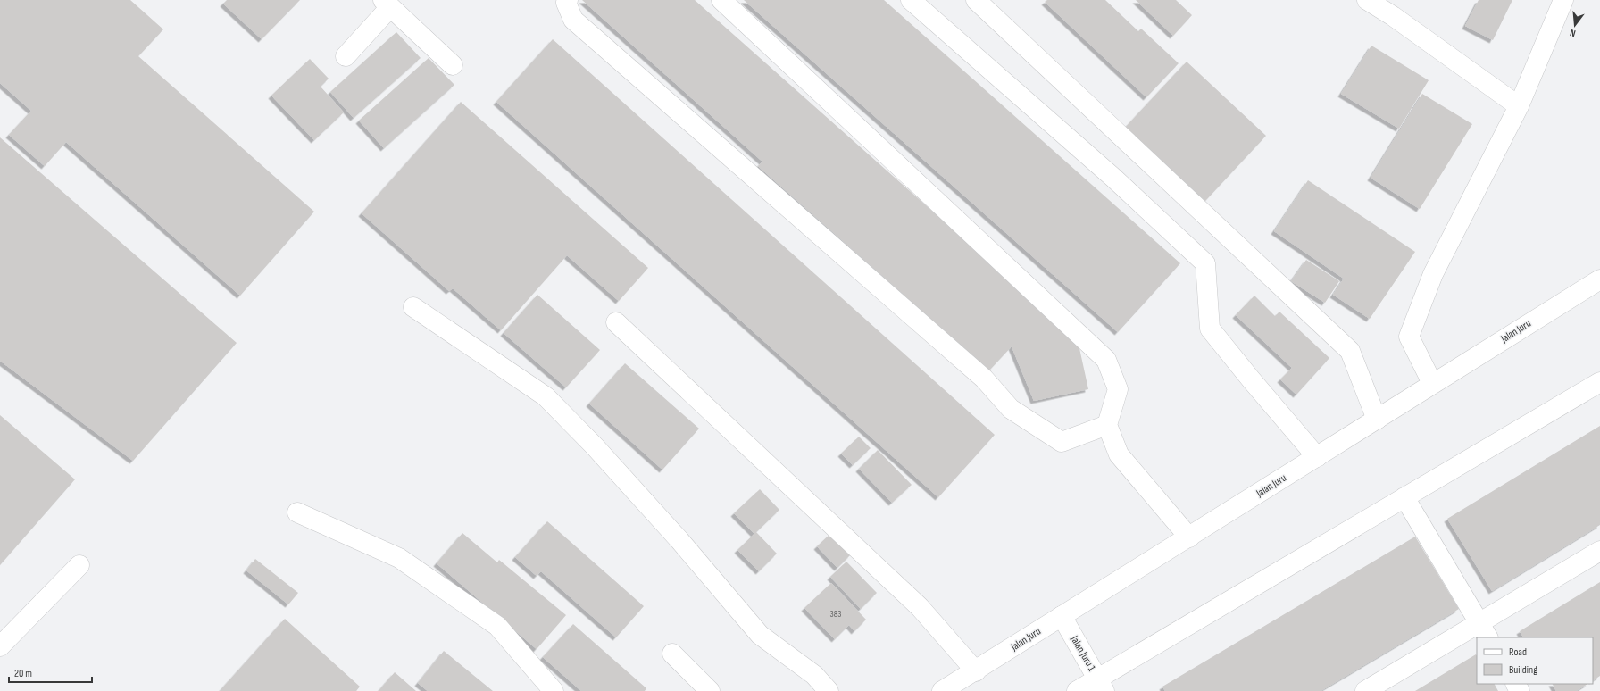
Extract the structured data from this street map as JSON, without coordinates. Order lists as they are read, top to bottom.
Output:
{
  "streets": {
    "street": ["Jalan Juru", "Jalan Juru 1"]
  },
  "crossings": [
    ["Jalan Juru", "Jalan Juru 1"]
  ],
  "house_numbers": ["383"],
  "legend": ["Road", "Building"],
  "scale_bar": "20 m",
  "north": "bottom"
}
